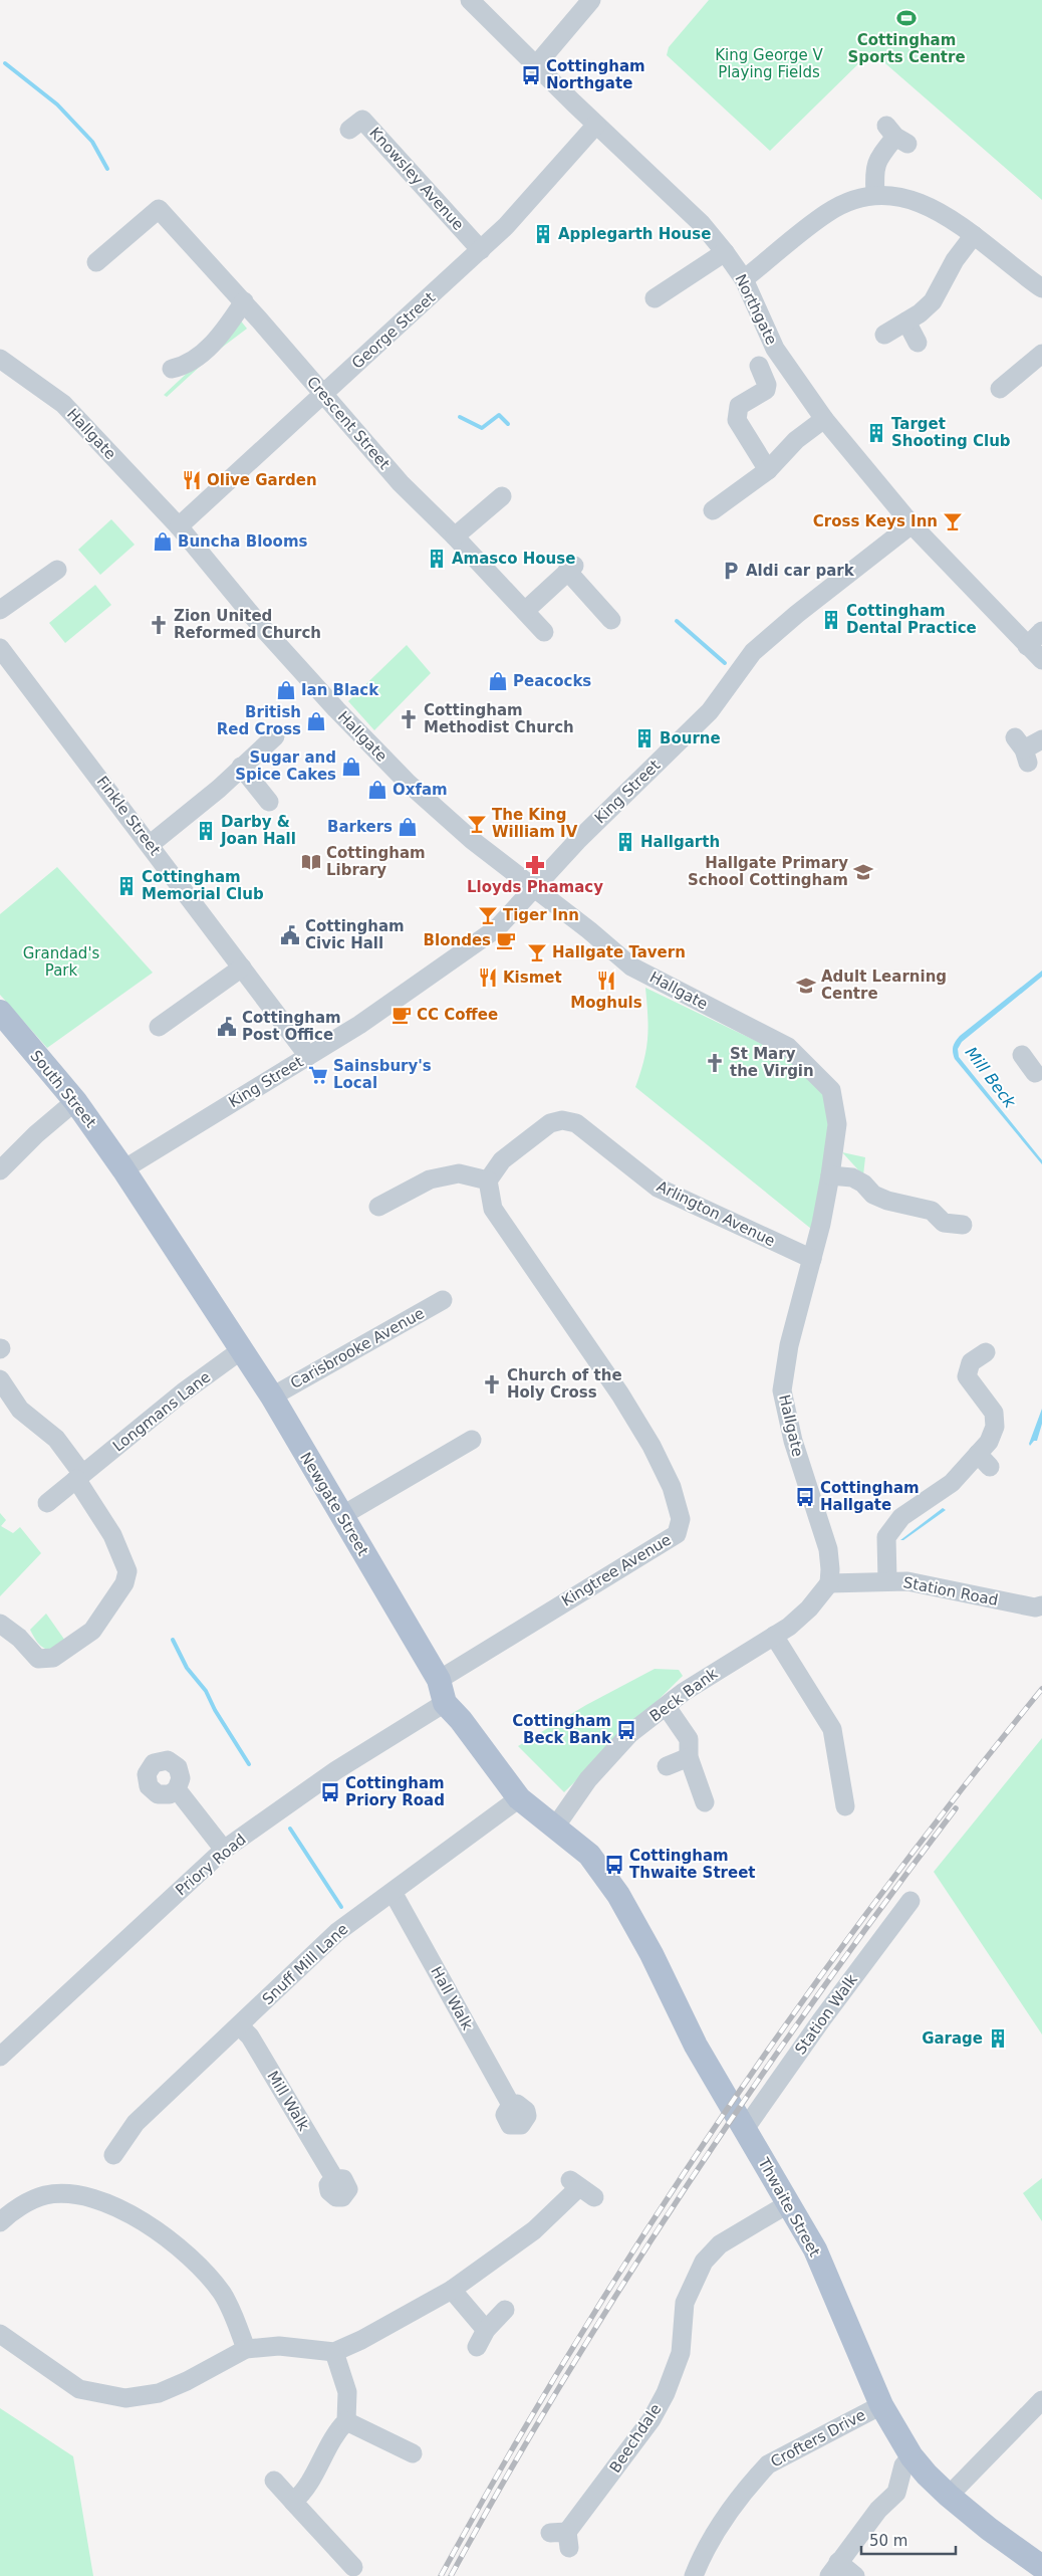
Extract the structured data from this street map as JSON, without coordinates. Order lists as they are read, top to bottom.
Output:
{
  "streets": {
    "main road": ["South Street", "Newgate Street", "Thwaite Street"],
    "street": [
      "Knowsley Avenue",
      "Northgate",
      "George Street",
      "Crescent Street",
      "Hallgate",
      "King Street",
      "Finkle Street",
      "Arlington Avenue",
      "Carisbrooke Avenue",
      "Longmans Lane",
      "Kingtree Avenue",
      "Station Road",
      "Beck Bank",
      "Priory Road",
      "Snuff Mill Lane",
      "Hall Walk",
      "Station Walk",
      "Mill Walk",
      "Beechdale",
      "Crofters Drive"
    ]
  },
  "crossings": [
    ["Knowsley Avenue", "George Street"],
    ["Northgate", "George Street"],
    ["Northgate", "King Street"],
    ["George Street", "Crescent Street"],
    ["George Street", "Hallgate"],
    ["Hallgate", "King Street"],
    ["Hallgate", "Arlington Avenue"],
    ["Hallgate", "Station Road"],
    ["Hallgate", "Beck Bank"],
    ["King Street", "Finkle Street"],
    ["King Street", "South Street"],
    ["King Street", "Newgate Street"],
    ["South Street", "Newgate Street"],
    ["Arlington Avenue", "Kingtree Avenue"],
    ["Carisbrooke Avenue", "Newgate Street"],
    ["Longmans Lane", "Newgate Street"],
    ["Newgate Street", "Kingtree Avenue"],
    ["Newgate Street", "Beck Bank"],
    ["Newgate Street", "Priory Road"],
    ["Newgate Street", "Snuff Mill Lane"],
    ["Newgate Street", "Thwaite Street"],
    ["Station Road", "Beck Bank"],
    ["Beck Bank", "Thwaite Street"],
    ["Snuff Mill Lane", "Hall Walk"],
    ["Snuff Mill Lane", "Mill Walk"],
    ["Station Walk", "Thwaite Street"],
    ["Thwaite Street", "Beechdale"],
    ["Thwaite Street", "Crofters Drive"]
  ],
  "water": ["Mill Beck"],
  "parks": ["King George V Playing Fields", "Grandad's Park"],
  "places": {
    "sports": ["Cottingham Sports Centre"],
    "bus stop": [
      "Cottingham Northgate",
      "Cottingham Hallgate",
      "Cottingham Beck Bank",
      "Cottingham Priory Road",
      "Cottingham Thwaite Street"
    ],
    "building": [
      "Applegarth House",
      "Target Shooting Club",
      "Amasco House",
      "Cottingham Dental Practice",
      "Bourne",
      "Darby & Joan Hall",
      "Hallgarth",
      "Cottingham Memorial Club",
      "Garage"
    ],
    "restaurant": ["Olive Garden", "Kismet", "Moghuls"],
    "bar": [
      "Cross Keys Inn",
      "The King William IV",
      "Tiger Inn",
      "Hallgate Tavern"
    ],
    "shop": [
      "Buncha Blooms",
      "Peacocks",
      "Ian Black",
      "British Red Cross",
      "Sugar and Spice Cakes",
      "Oxfam",
      "Barkers"
    ],
    "parking": ["Aldi car park"],
    "church": [
      "Zion United Reformed Church",
      "Cottingham Methodist Church",
      "St Mary the Virgin",
      "Church of the Holy Cross"
    ],
    "library": ["Cottingham Library"],
    "pharmacy": ["Lloyds Phamacy"],
    "school or university": ["Hallgate Primary School Cottingham", "Adult Learning Centre"],
    "public building": ["Cottingham Civic Hall", "Cottingham Post Office"],
    "cafe": ["Blondes", "CC Coffee"],
    "supermarket": ["Sainsbury's Local"]
  },
  "scale_bar": "50 m"
}
